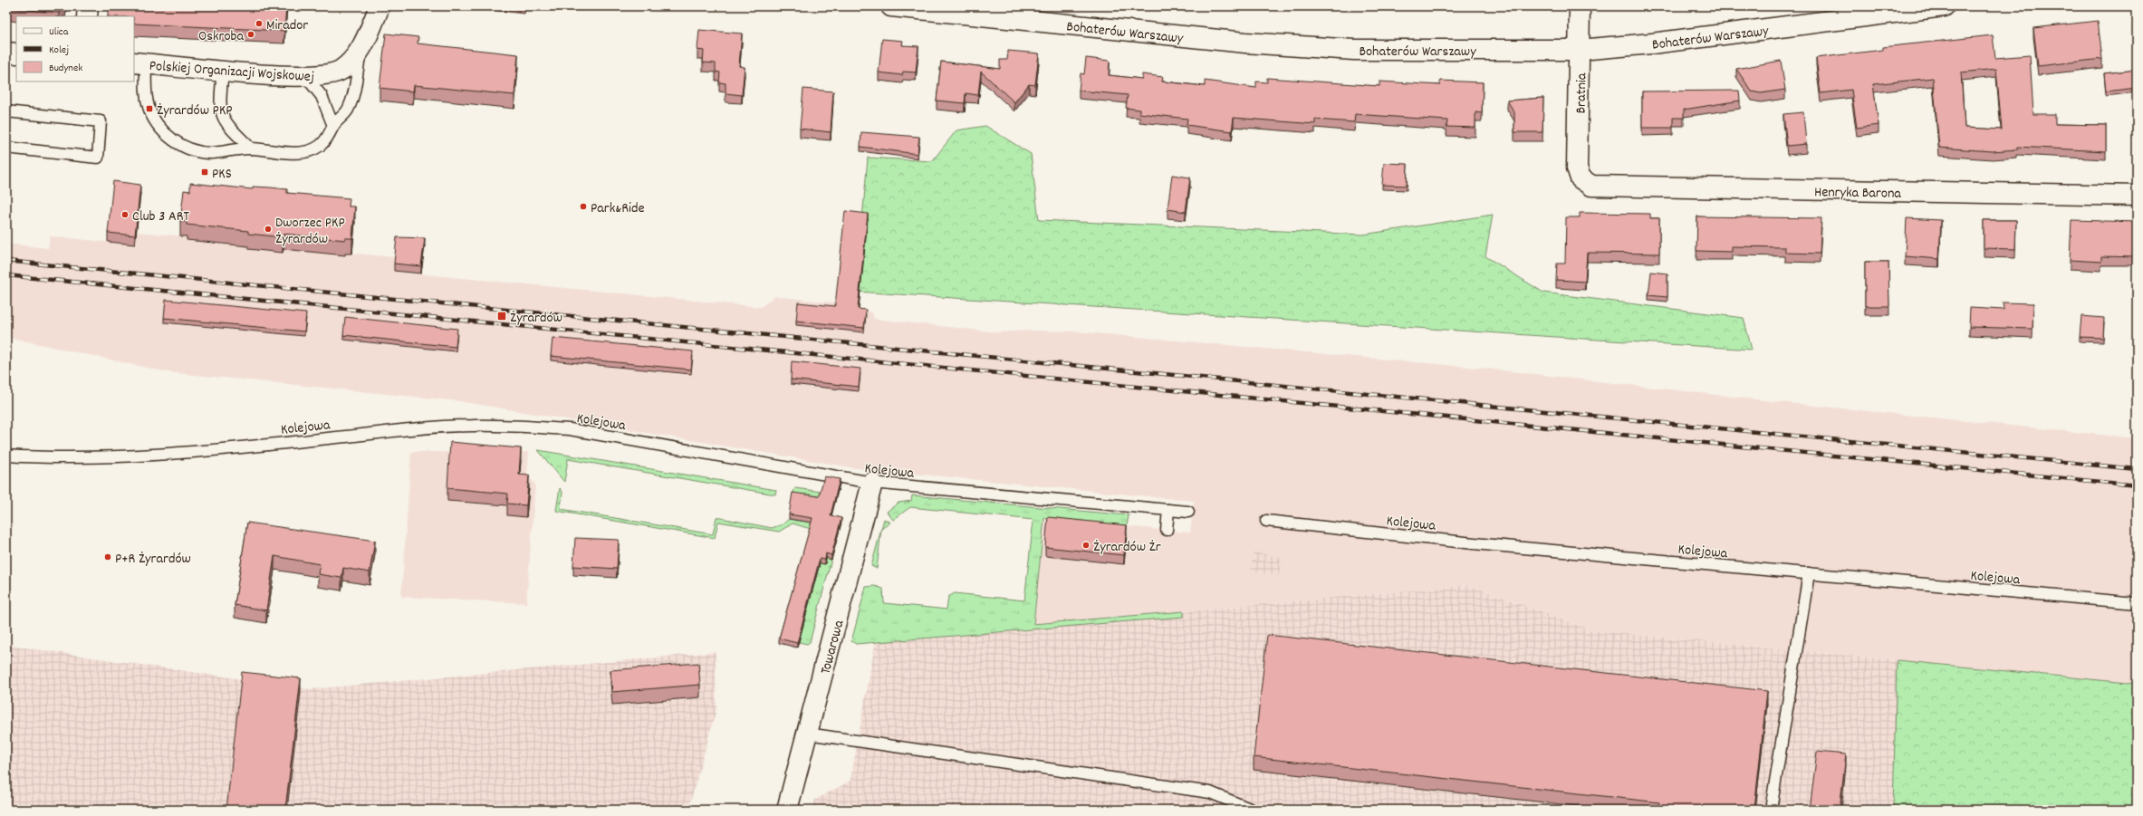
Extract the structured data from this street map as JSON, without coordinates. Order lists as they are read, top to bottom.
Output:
{
  "streets": {
    "street": [
      "Bohaterów Warszawy",
      "Polskiej Organizacji Wojskowej",
      "Bratnia",
      "Henryka Barona",
      "Towarowa"
    ],
    "lane": ["Kolejowa"]
  },
  "crossings": [
    ["Bohaterów Warszawy", "Bratnia"],
    ["Bratnia", "Henryka Barona"],
    ["Kolejowa", "Towarowa"]
  ],
  "places": {
    "other": [
      "Mirador",
      "Oskroba",
      "Park&Ride",
      "Club 3 ART",
      "Dworzec PKP Żyrardów",
      "Żyrardów Żr",
      "P+R Żyrardów"
    ],
    "transit": ["Żyrardów PKP", "PKS", "Żyrardów"]
  },
  "legend": ["Ulica", "Kolej", "Budynek"]
}
